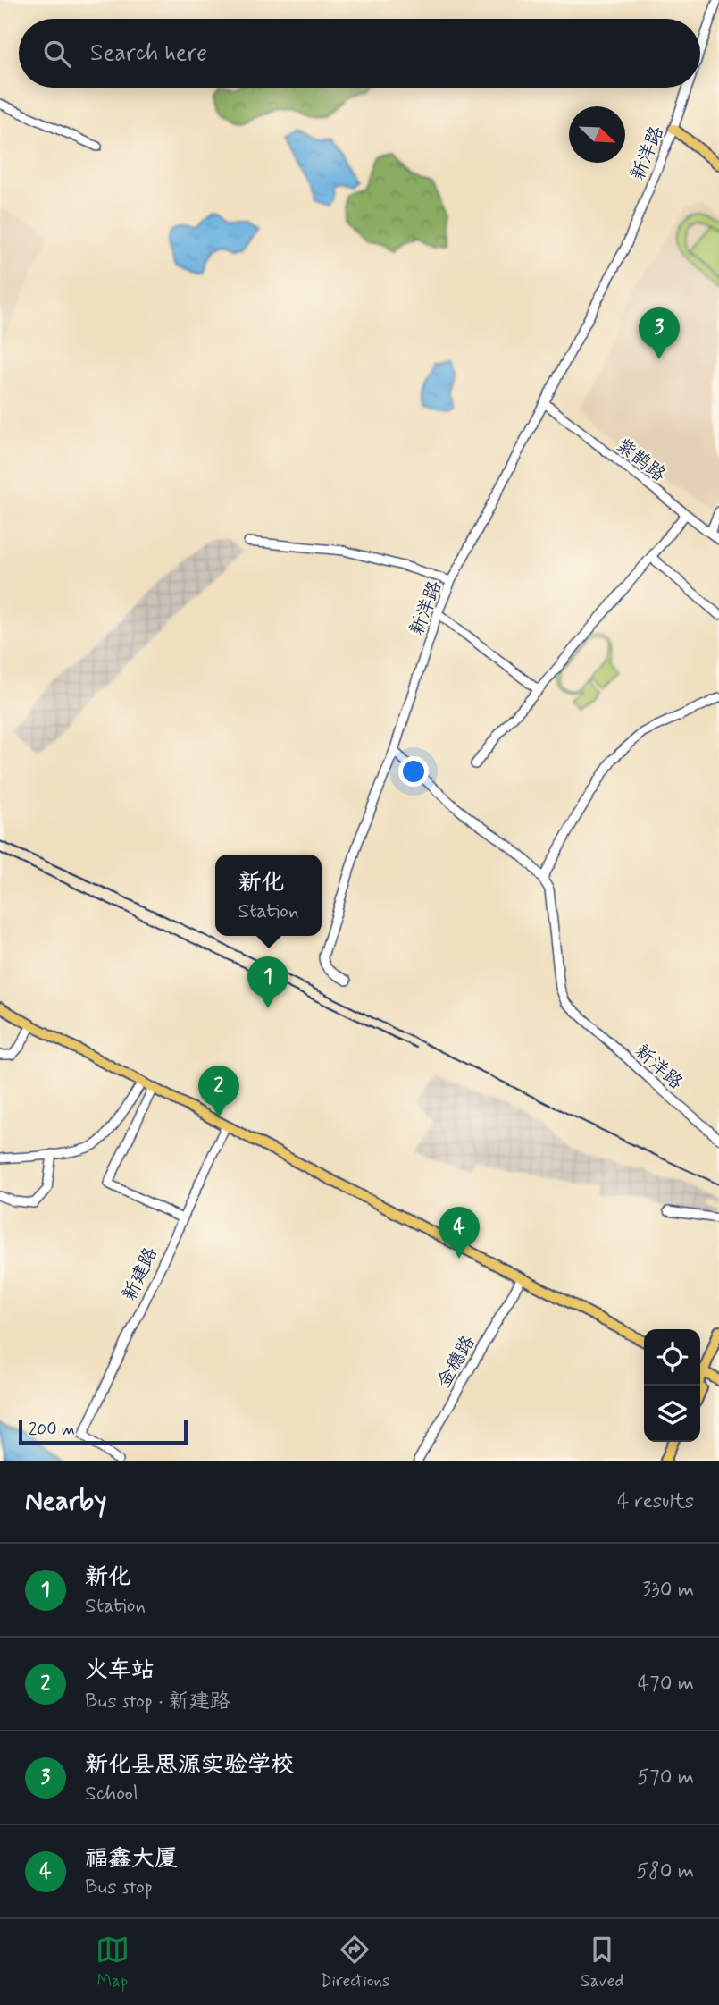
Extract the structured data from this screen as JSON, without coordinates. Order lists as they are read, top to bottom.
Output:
{
  "streets": {
    "street": [
      "新洋路",
      "紫鹊路",
      "新建路",
      "金穗路"
    ]
  },
  "crossings": [
    ["新洋路", "紫鹊路"]
  ],
  "scale_bar": "200 m",
  "north": "bottom right",
  "page": {
    "search": "Search here",
    "pins": [
      "3",
      "1",
      "2",
      "4"
    ],
    "popup": ["新化", "Station"],
    "scale": "200 m",
    "heading": ["Nearby", "4 results"],
    "list": [
      {
        "mark": "1",
        "name": "新化",
        "note": "Station",
        "value": "330 m"
      },
      {
        "mark": "2",
        "name": "火车站",
        "note": "Bus stop · 新建路",
        "value": "470 m"
      },
      {
        "mark": "3",
        "name": "新化县思源实验学校",
        "note": "School",
        "value": "570 m"
      },
      {
        "mark": "4",
        "name": "福鑫大厦",
        "note": "Bus stop",
        "value": "580 m"
      }
    ],
    "nav": ["Map", "Directions", "Saved"]
  }
}
